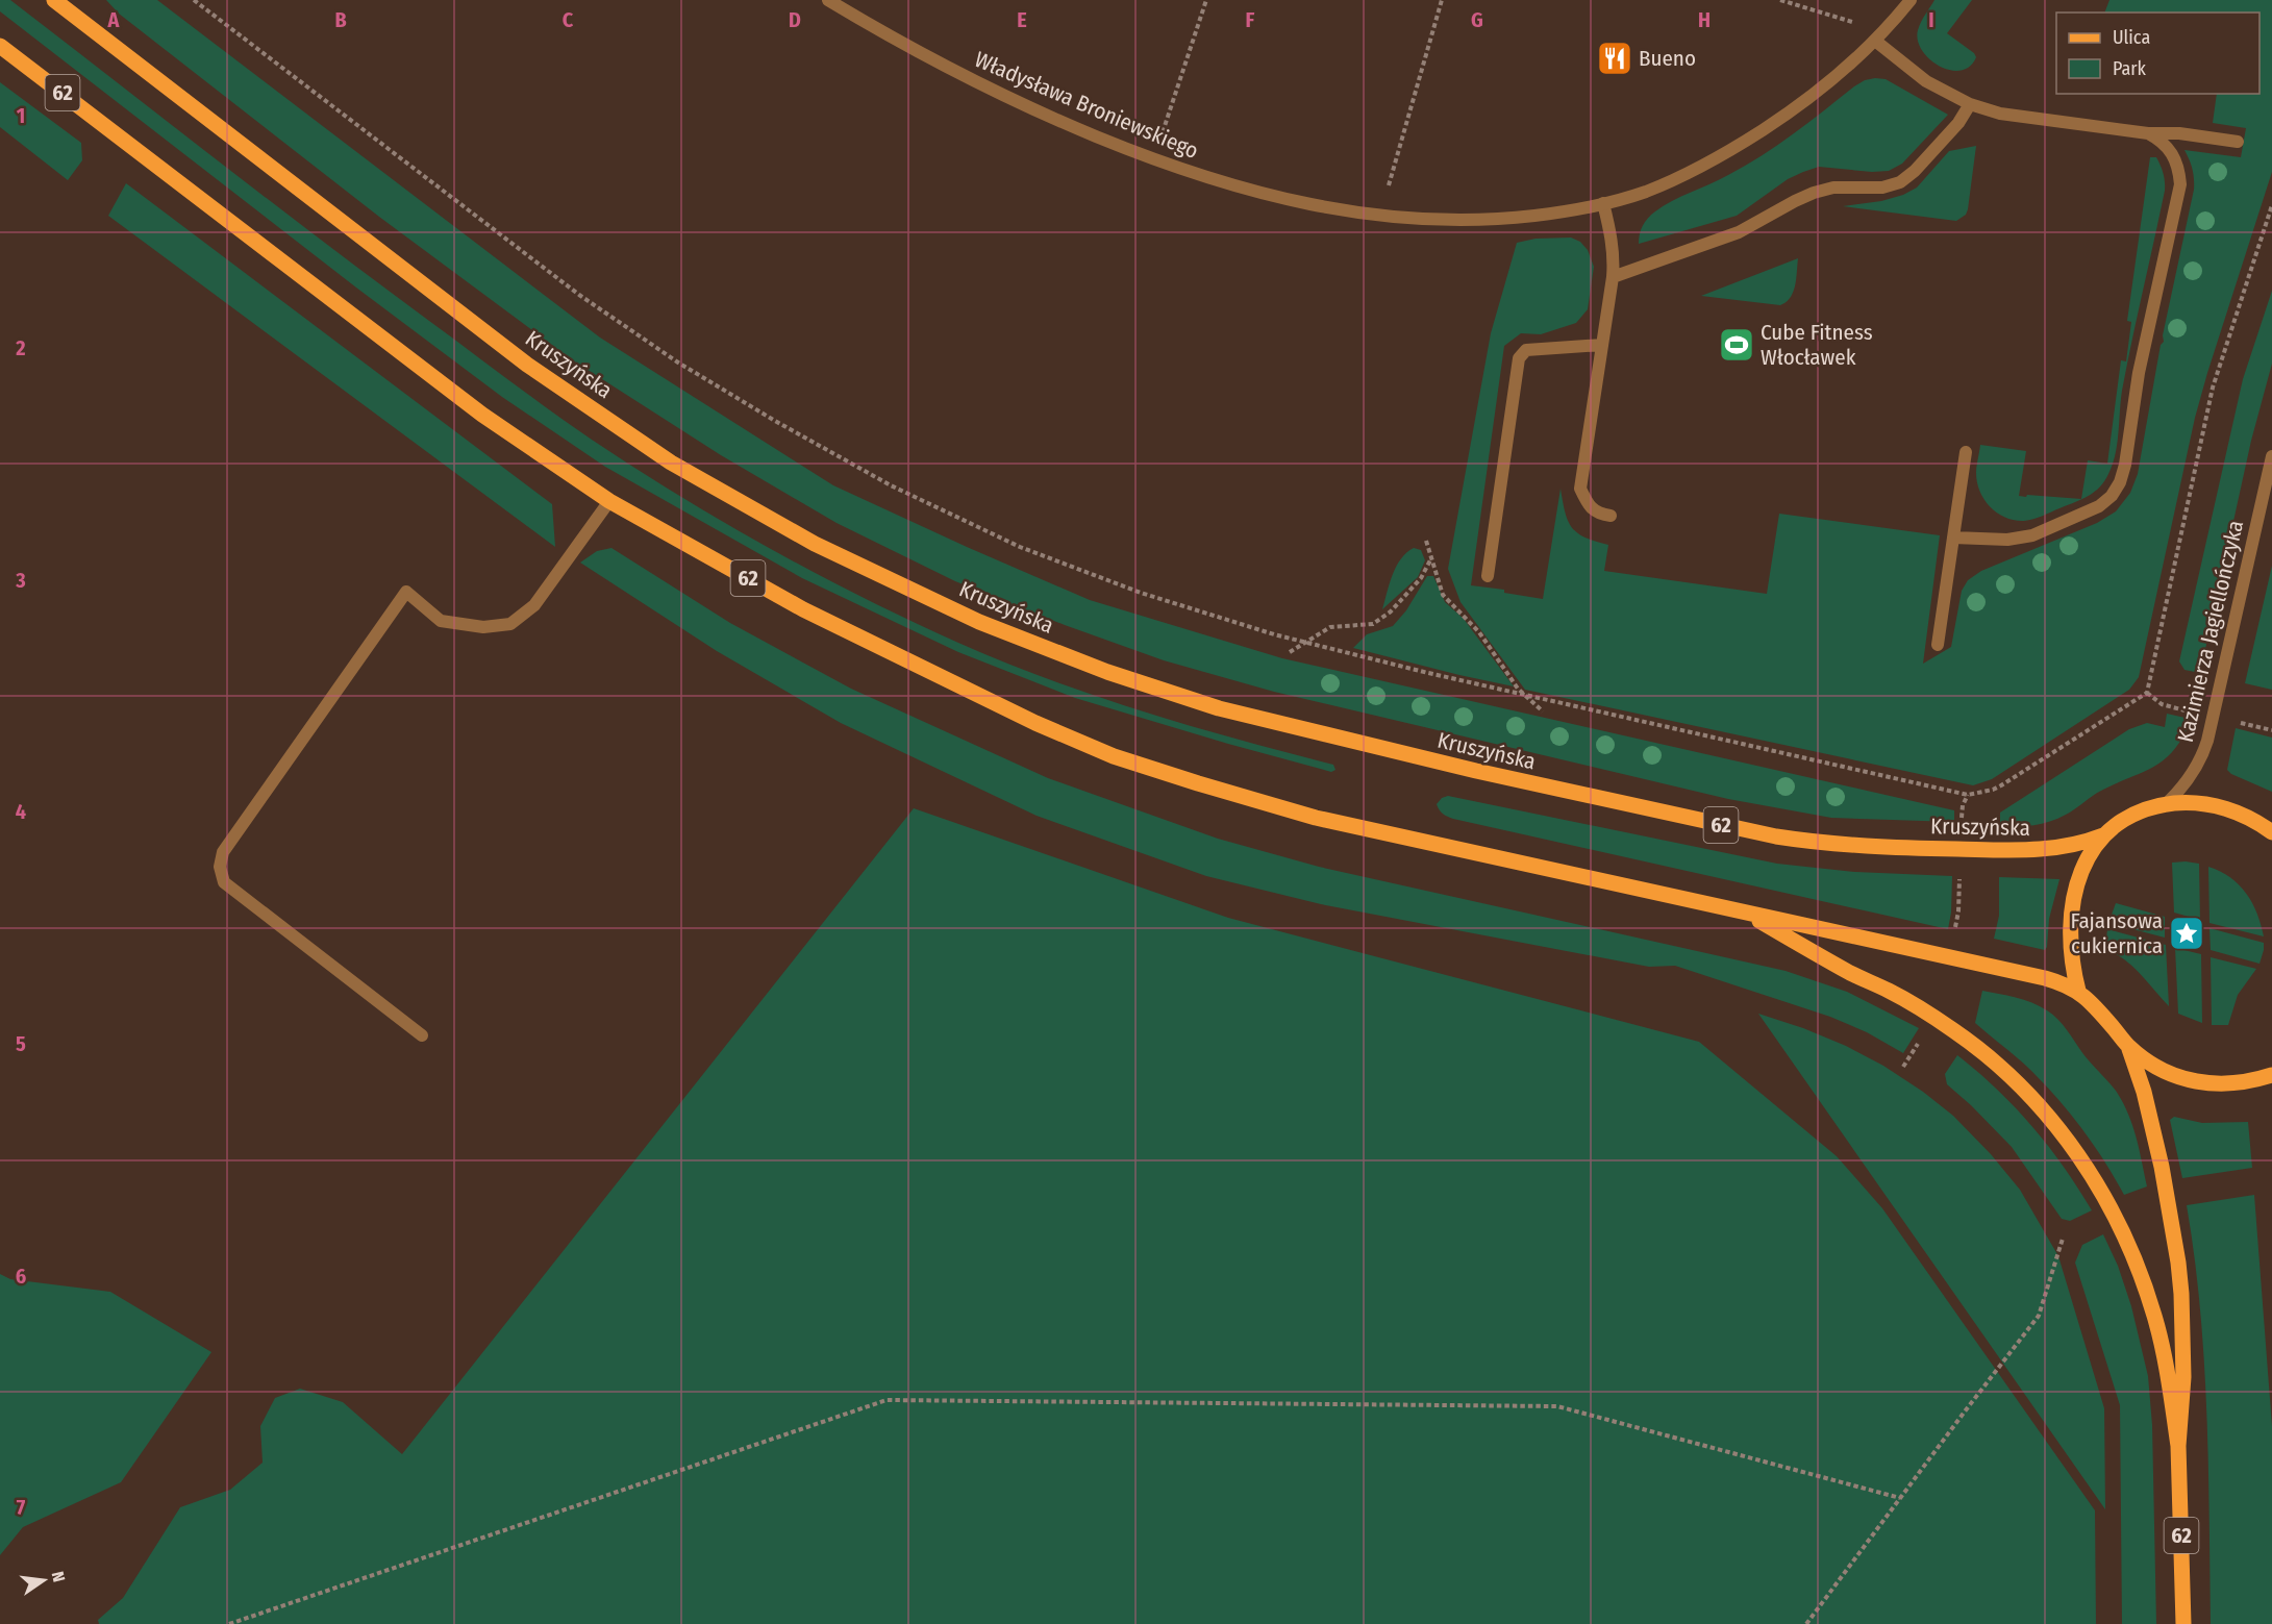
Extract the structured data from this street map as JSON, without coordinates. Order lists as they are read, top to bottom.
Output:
{
  "streets": {
    "main road": ["62", "Kruszyńska"],
    "street": ["Władysława Broniewskiego", "Kazimierza Jagiellończyka"]
  },
  "places": {
    "restaurant": ["Bueno"],
    "sports": ["Cube Fitness Włocławek"],
    "place": ["Fajansowa cukiernica"]
  },
  "legend": ["Ulica", "Park"],
  "north": "right",
  "grid": {
    "columns": [
      "A",
      "B",
      "C",
      "D",
      "E",
      "F",
      "G",
      "H",
      "I"
    ],
    "rows": [
      "1",
      "2",
      "3",
      "4",
      "5",
      "6",
      "7"
    ]
  }
}
